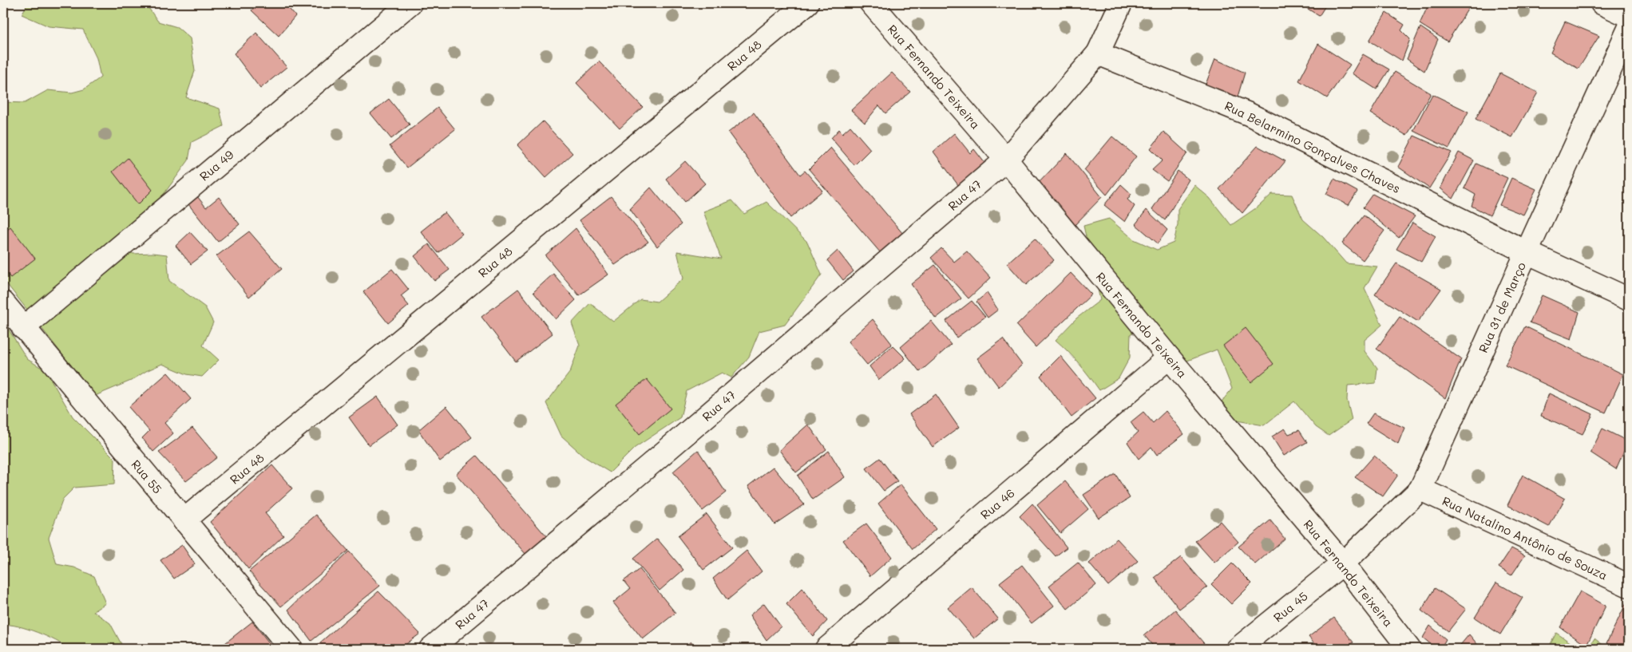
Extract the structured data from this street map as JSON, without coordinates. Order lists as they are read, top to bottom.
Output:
{
  "streets": {
    "street": [
      "Rua 48",
      "Rua Fernando Teixeira",
      "Rua Belarmino Gonçalves Chaves",
      "Rua 49",
      "Rua 47",
      "Rua 31 de Março",
      "Rua 55",
      "Rua 46",
      "Rua Natalino Antônio de Souza",
      "Rua 45"
    ]
  },
  "crossings": [
    ["Rua 48", "Rua 55"],
    ["Rua Fernando Teixeira", "Rua 47"],
    ["Rua Fernando Teixeira", "Rua 31 de Março"],
    ["Rua Fernando Teixeira", "Rua 46"],
    ["Rua Fernando Teixeira", "Rua 45"],
    ["Rua Belarmino Gonçalves Chaves", "Rua 31 de Março"],
    ["Rua 49", "Rua 55"],
    ["Rua 31 de Março", "Rua Natalino Antônio de Souza"],
    ["Rua 31 de Março", "Rua 45"]
  ]
}
